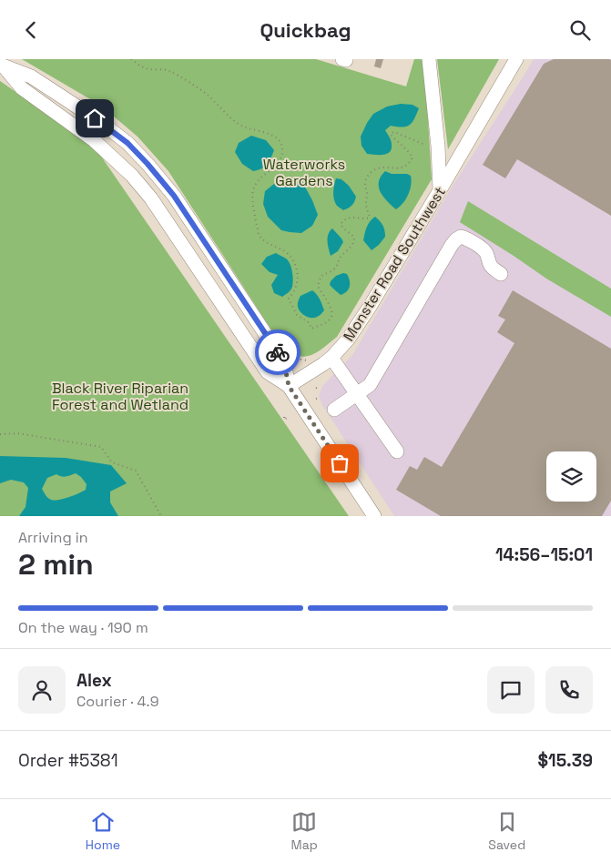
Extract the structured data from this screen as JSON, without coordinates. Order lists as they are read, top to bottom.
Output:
{
  "streets": {
    "street": ["Monster Road Southwest"]
  },
  "parks": ["Waterworks Gardens", "Black River Riparian Forest and Wetland"],
  "page": {
    "header": "Quickbag",
    "heading": ["2 min", "Arriving in", "14:56–15:01"],
    "panel": [
      "Alex",
      "Courier · 4.9",
      "Order #5381",
      "$15.39"
    ],
    "bar": "On the way · 190 m",
    "tabs": ["Home", "Map", "Saved"]
  }
}
